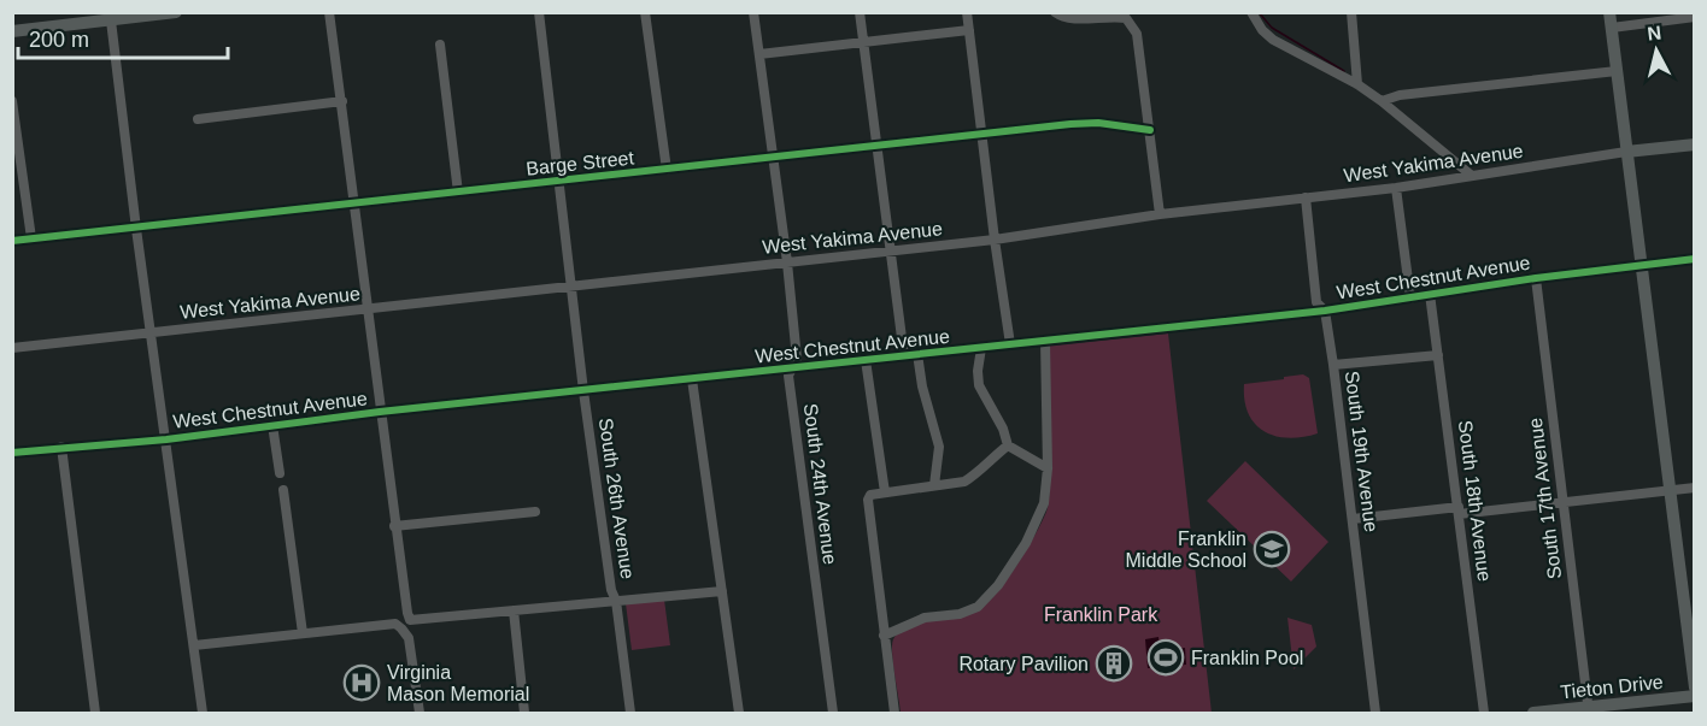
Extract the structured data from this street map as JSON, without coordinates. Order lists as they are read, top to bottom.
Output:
{
  "streets": {
    "main road": ["West Yakima Avenue", "Tieton Drive"],
    "street": [
      "Barge Street",
      "West Chestnut Avenue",
      "South 19th Avenue",
      "South 24th Avenue",
      "South 26th Avenue",
      "South 17th Avenue",
      "South 18th Avenue"
    ]
  },
  "crossings": [
    ["Barge Street", "South 24th Avenue"],
    ["Barge Street", "South 26th Avenue"],
    ["West Yakima Avenue", "South 19th Avenue"],
    ["West Yakima Avenue", "South 24th Avenue"],
    ["West Yakima Avenue", "South 26th Avenue"],
    ["West Chestnut Avenue", "South 19th Avenue"],
    ["West Chestnut Avenue", "South 24th Avenue"],
    ["West Chestnut Avenue", "South 26th Avenue"],
    ["West Chestnut Avenue", "South 17th Avenue"],
    ["West Chestnut Avenue", "South 18th Avenue"],
    ["South 17th Avenue", "Tieton Drive"]
  ],
  "parks": ["Franklin Park"],
  "places": {
    "school or university": ["Franklin Middle School"],
    "sports": ["Franklin Pool"],
    "building": ["Rotary Pavilion"],
    "hospital": ["Virginia Mason Memorial"]
  },
  "scale_bar": "200 m",
  "north": "top"
}
